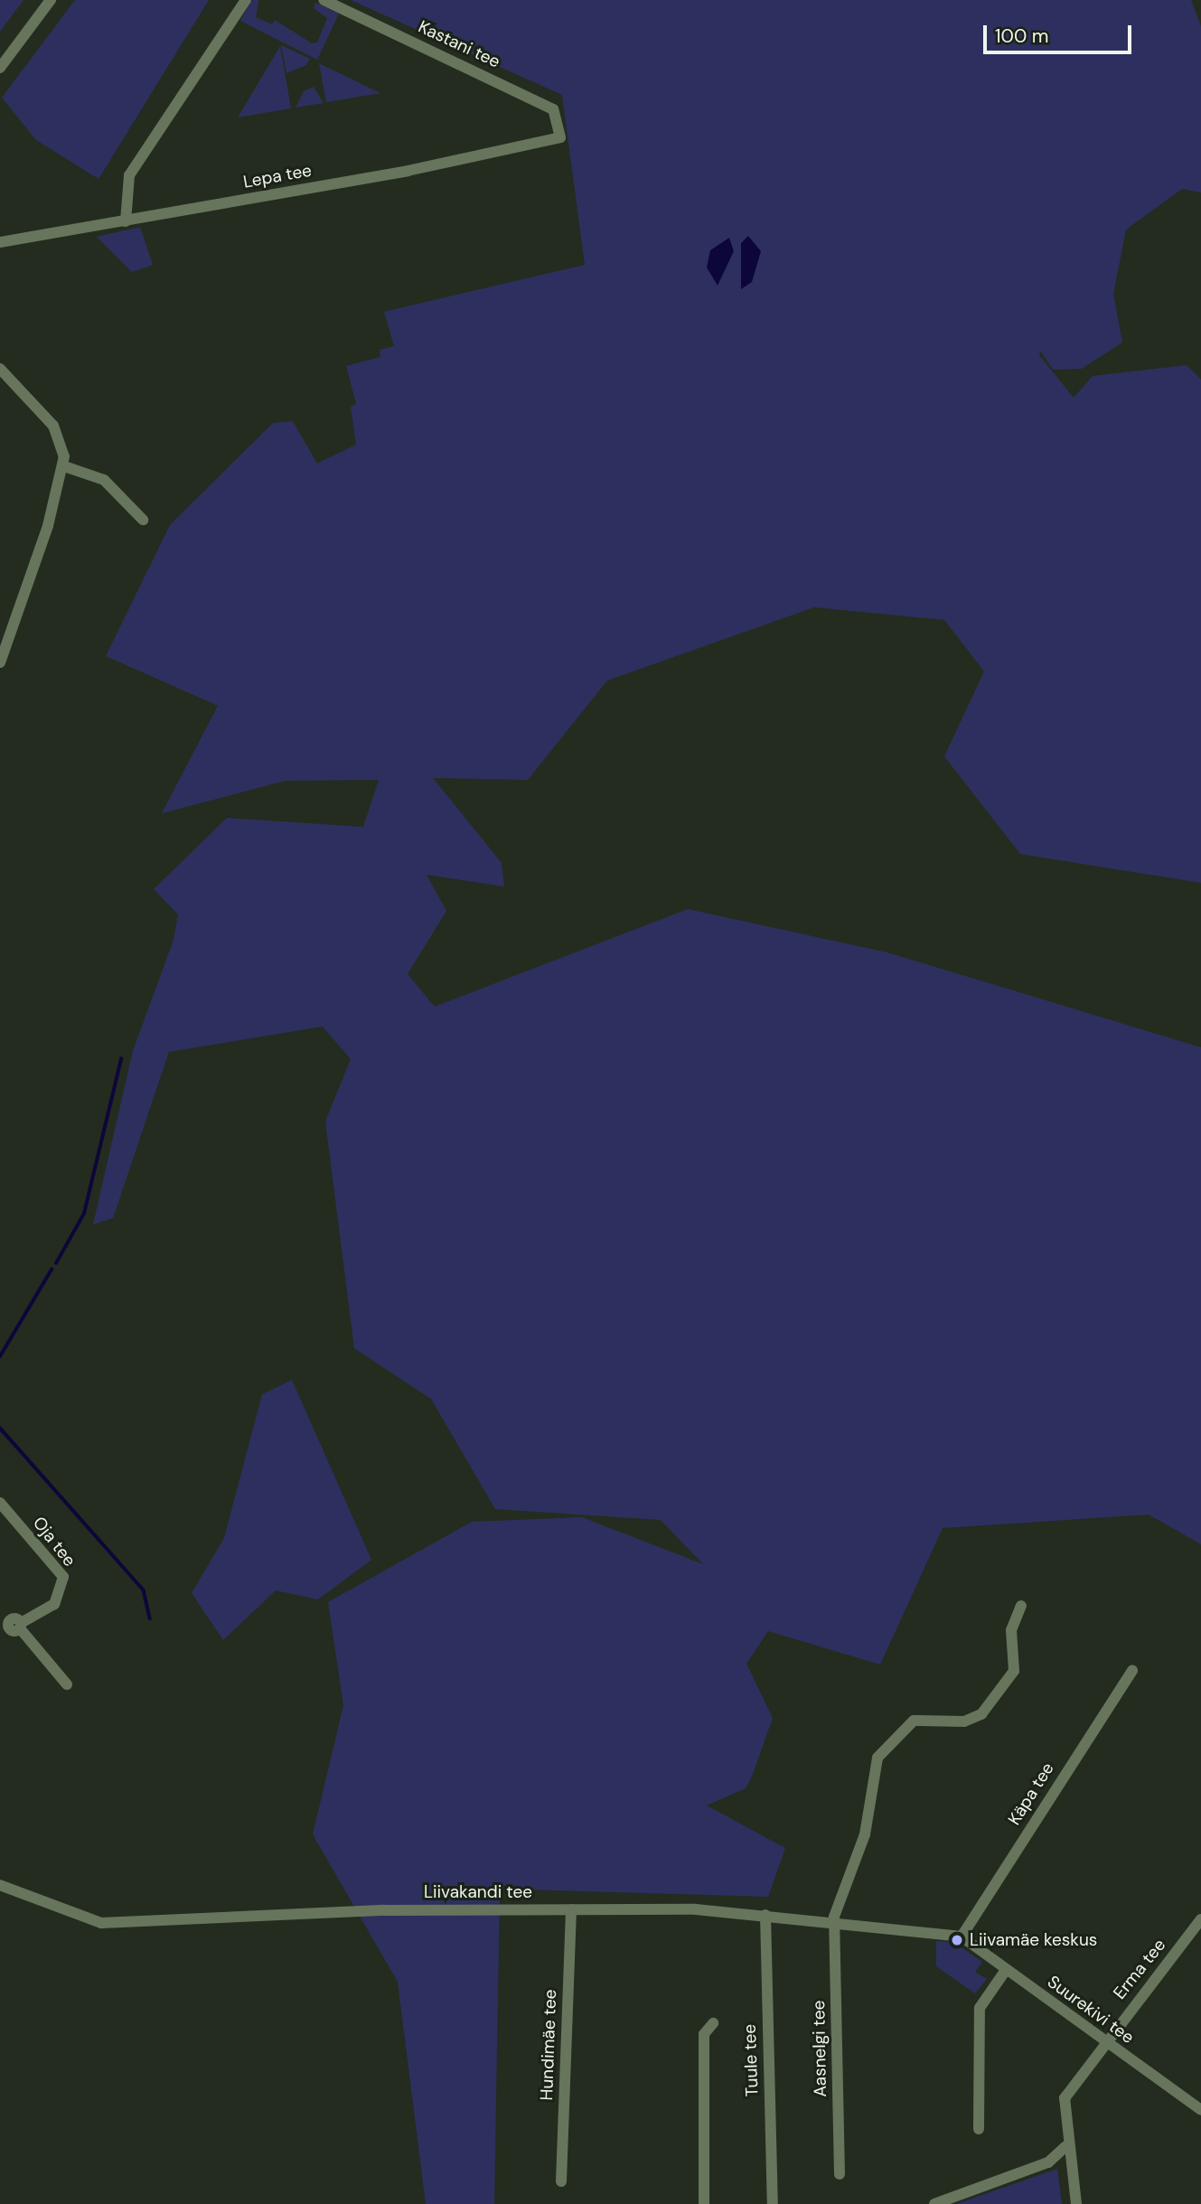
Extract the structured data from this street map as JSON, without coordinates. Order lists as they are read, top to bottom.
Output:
{
  "streets": {
    "street": [
      "Kastani tee",
      "Lepa tee",
      "Oja tee",
      "Käpa tee",
      "Liivakandi tee",
      "Erma tee",
      "Suurekivi tee",
      "Hundimäe tee",
      "Aasnelgi tee",
      "Tuule tee"
    ]
  },
  "crossings": [
    ["Kastani tee", "Lepa tee"],
    ["Käpa tee", "Liivakandi tee"],
    ["Käpa tee", "Suurekivi tee"],
    ["Liivakandi tee", "Suurekivi tee"],
    ["Liivakandi tee", "Hundimäe tee"],
    ["Liivakandi tee", "Aasnelgi tee"],
    ["Liivakandi tee", "Tuule tee"],
    ["Erma tee", "Suurekivi tee"]
  ],
  "places": ["Liivamäe keskus"],
  "scale_bar": "100 m"
}
